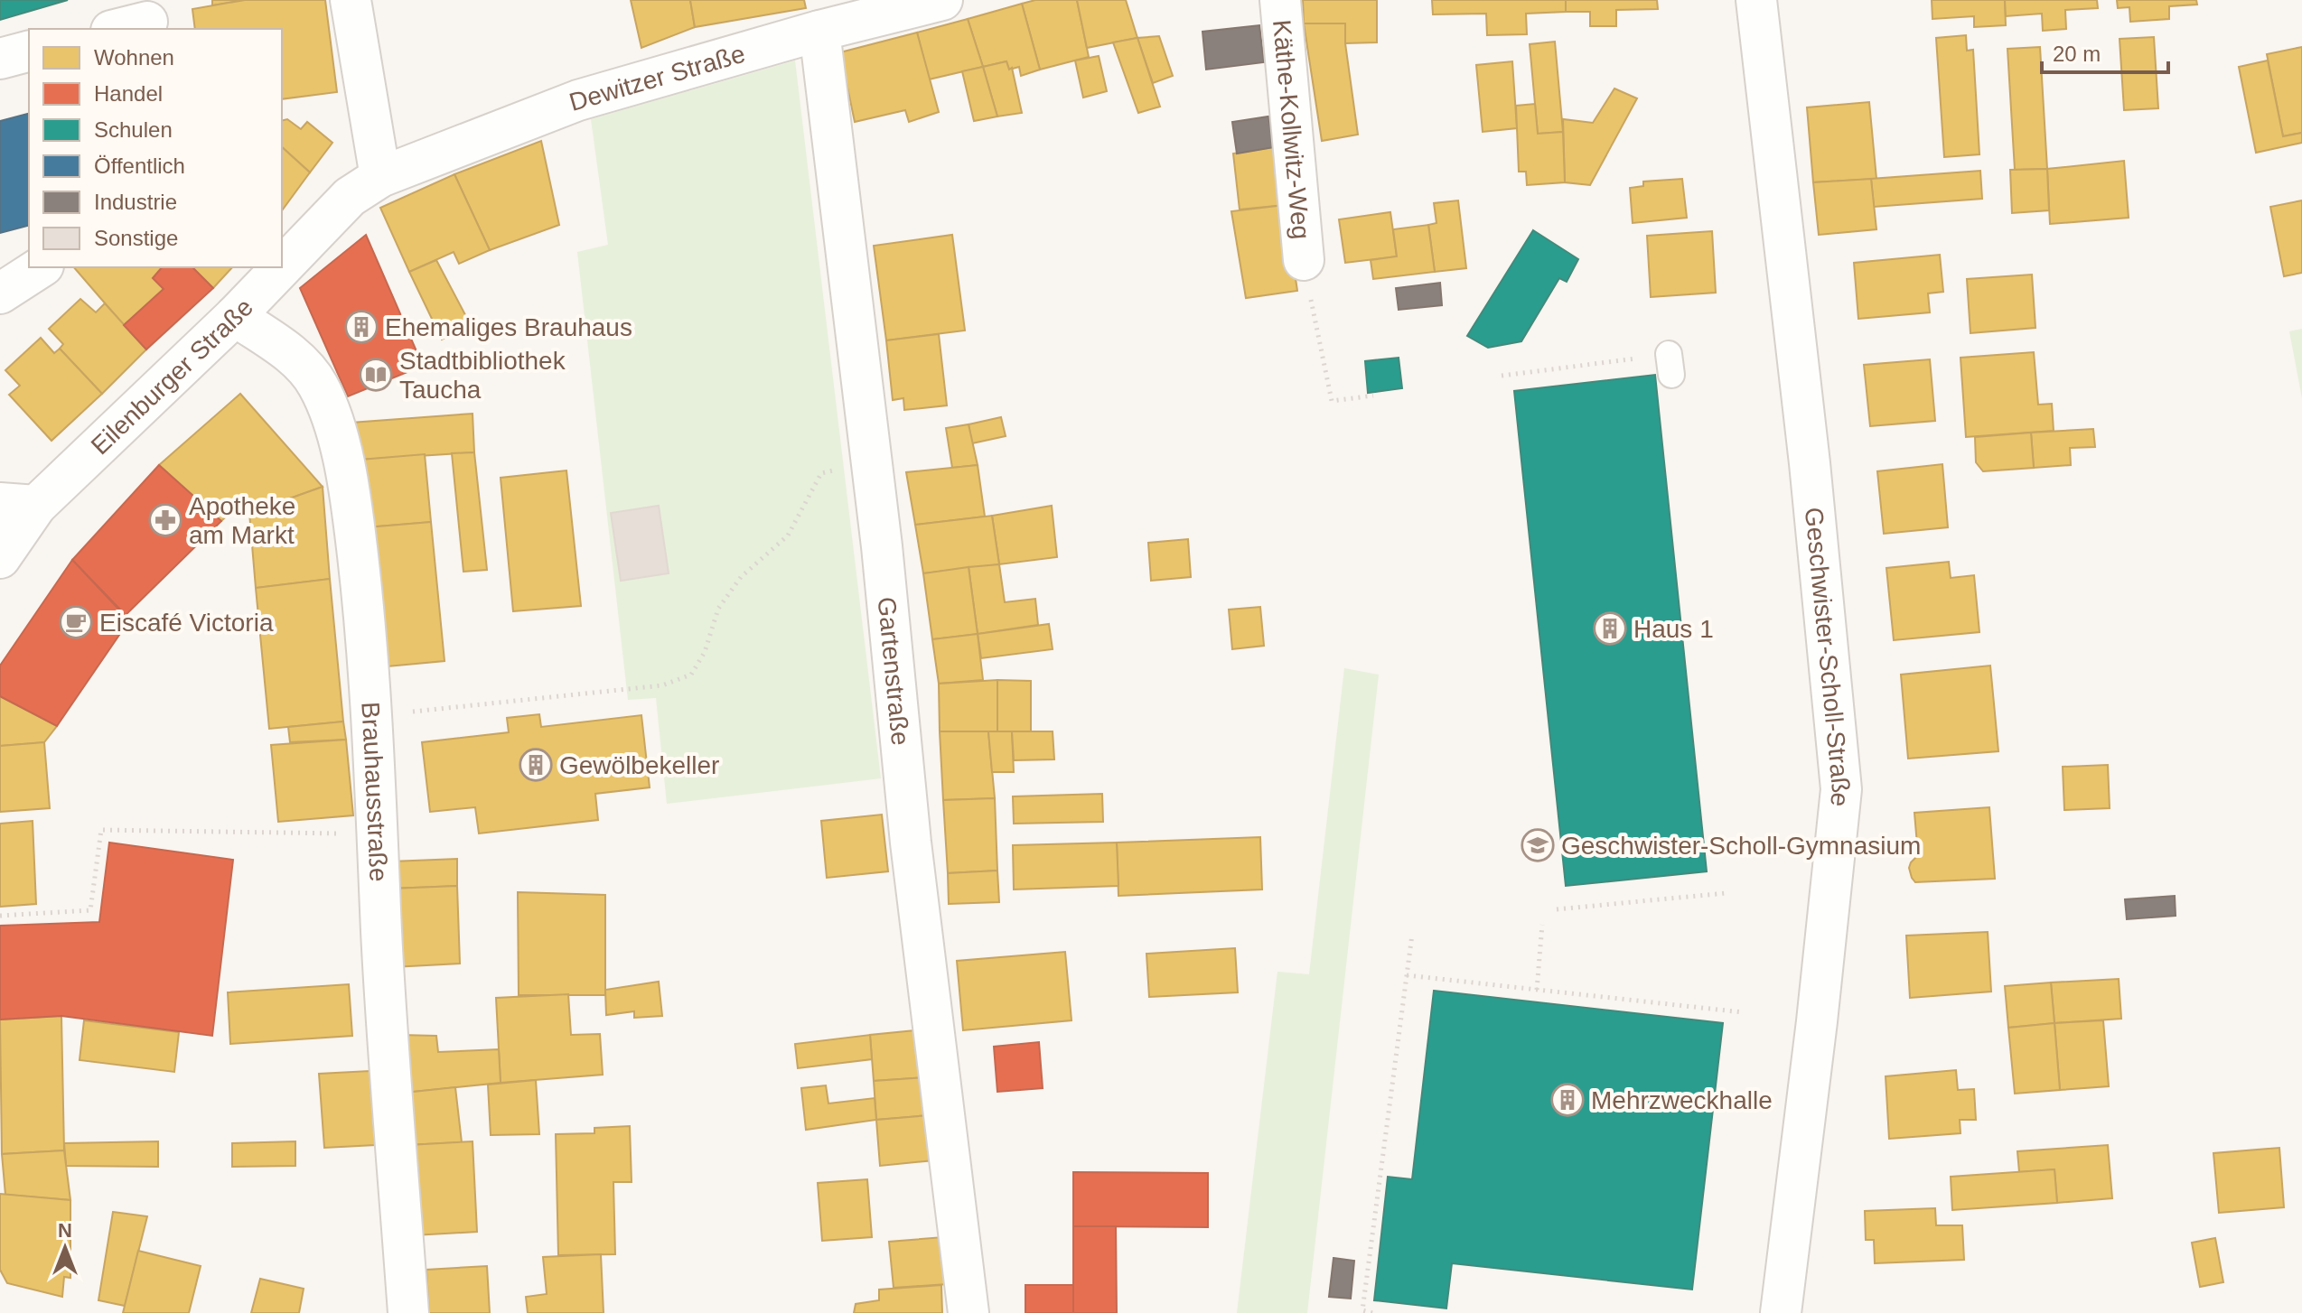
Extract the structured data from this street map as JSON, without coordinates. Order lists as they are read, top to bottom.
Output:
{
  "streets": {
    "street": [
      "Dewitzer Straße",
      "Käthe-Kollwitz-Weg",
      "Eilenburger Straße",
      "Geschwister-Scholl-Straße",
      "Gartenstraße",
      "Brauhausstraße"
    ]
  },
  "crossings": [
    ["Dewitzer Straße", "Eilenburger Straße"],
    ["Dewitzer Straße", "Gartenstraße"],
    ["Eilenburger Straße", "Brauhausstraße"]
  ],
  "places": {
    "building": [
      "Ehemaliges Brauhaus",
      "Haus 1",
      "Gewölbekeller",
      "Mehrzweckhalle"
    ],
    "library": ["Stadtbibliothek Taucha"],
    "pharmacy": ["Apotheke am Markt"],
    "cafe": ["Eiscafé Victoria"],
    "school or university": ["Geschwister-Scholl-Gymnasium"]
  },
  "legend": [
    "Wohnen",
    "Handel",
    "Schulen",
    "Öffentlich",
    "Industrie",
    "Sonstige"
  ],
  "scale_bar": "20 m",
  "north": "top"
}
